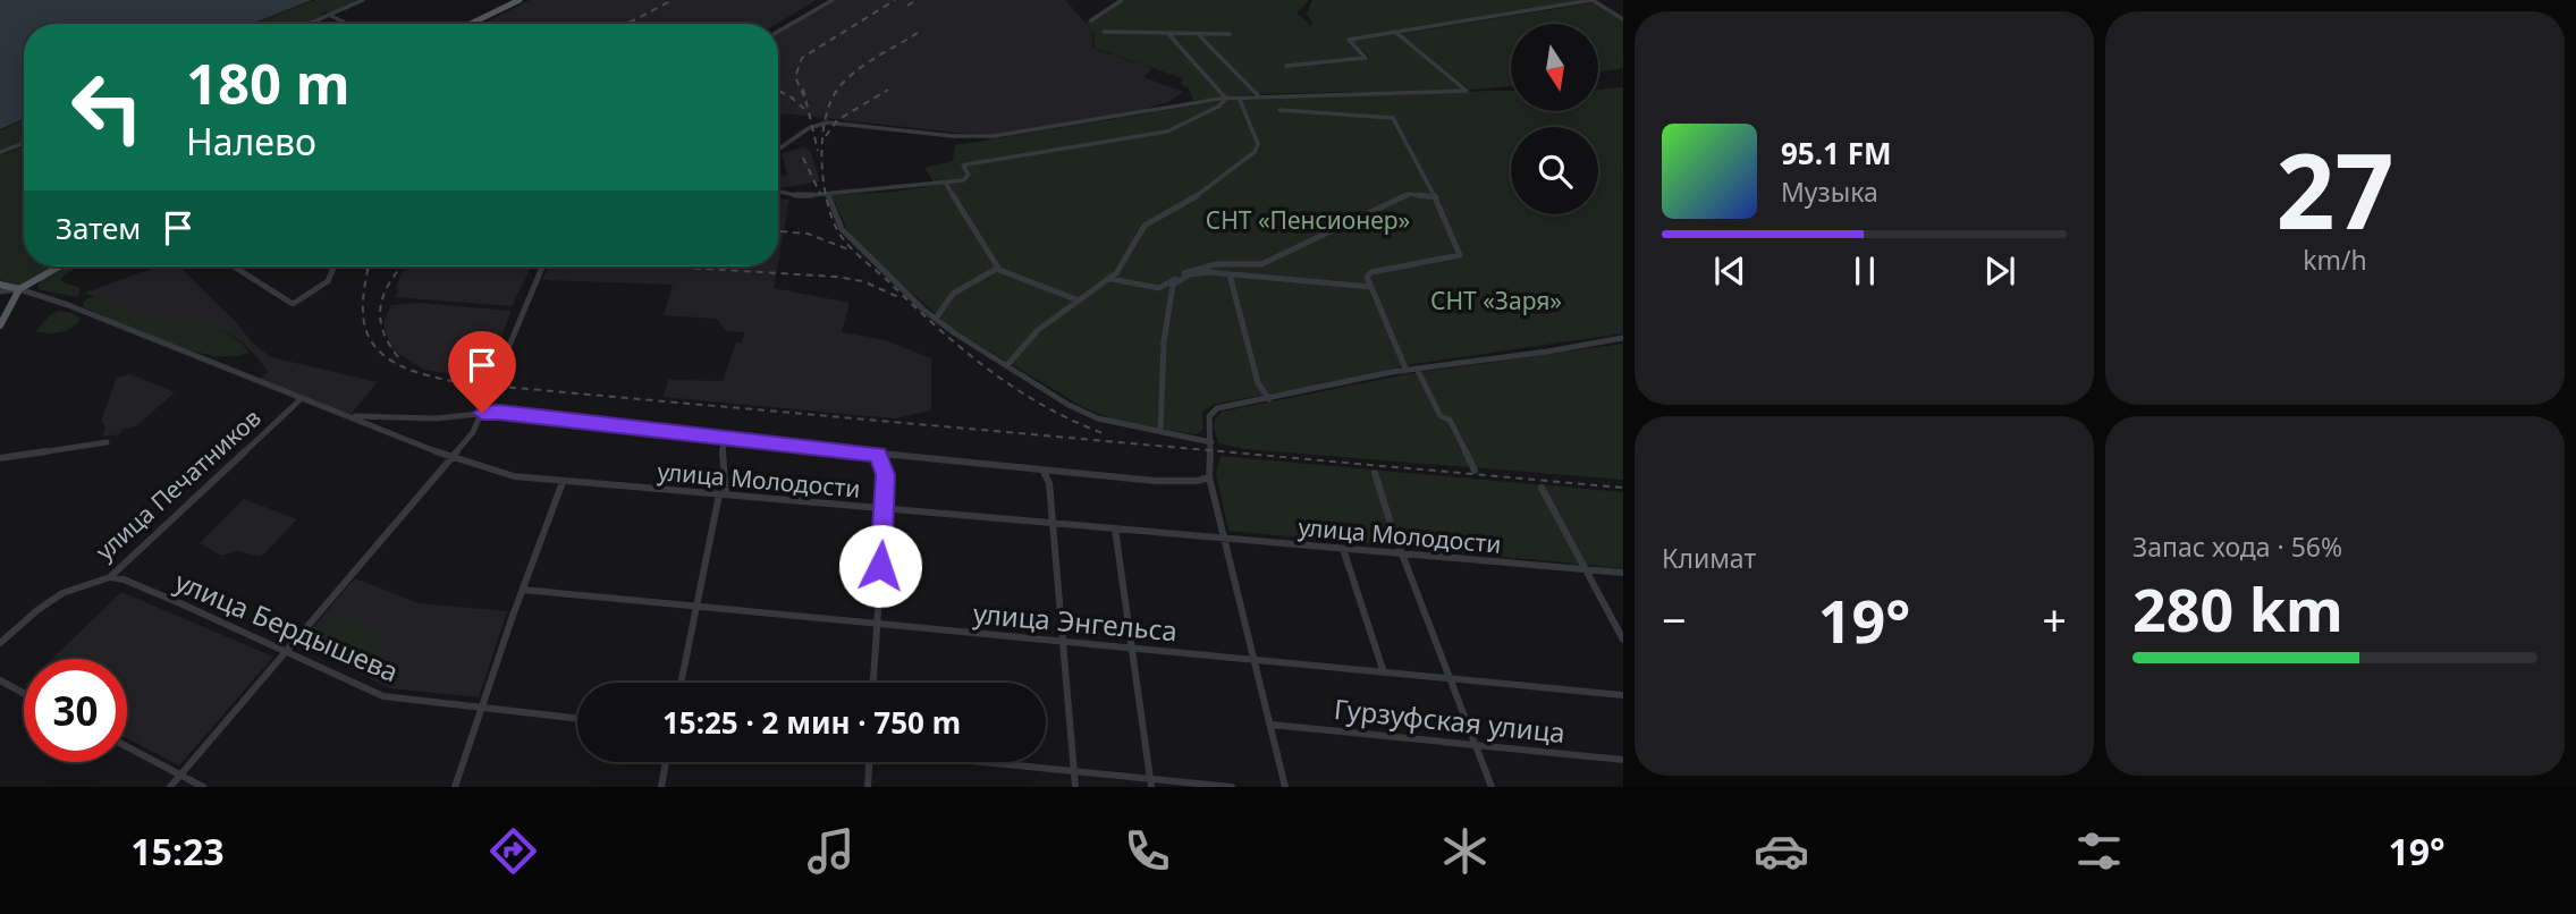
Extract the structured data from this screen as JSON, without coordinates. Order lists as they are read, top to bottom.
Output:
{
  "streets": {
    "street": [
      "улица Молодости",
      "улица Печатников",
      "улица Энгельса",
      "улица Бердышева",
      "Гурзуфская улица"
    ]
  },
  "crossings": [
    ["улица Молодости", "улица Печатников"],
    ["улица Печатников", "улица Бердышева"]
  ],
  "parks": ["СНТ «Пенсионер»", "СНТ «Заря»"],
  "north": "bottom",
  "page": {
    "tile": [
      ["27", "km/h"],
      "Климат",
      ["Запас хода · 56%", "280 km"]
    ],
    "turn": ["180 m", "Налево"],
    "song": ["95.1 FM", "Музыка"],
    "then": "Затем",
    "heat": ["−", "19°", "+"],
    "limit": "30",
    "trip": "15:25 · 2 мин · 750 m",
    "tabs": ["15:23", "19°"]
  }
}
